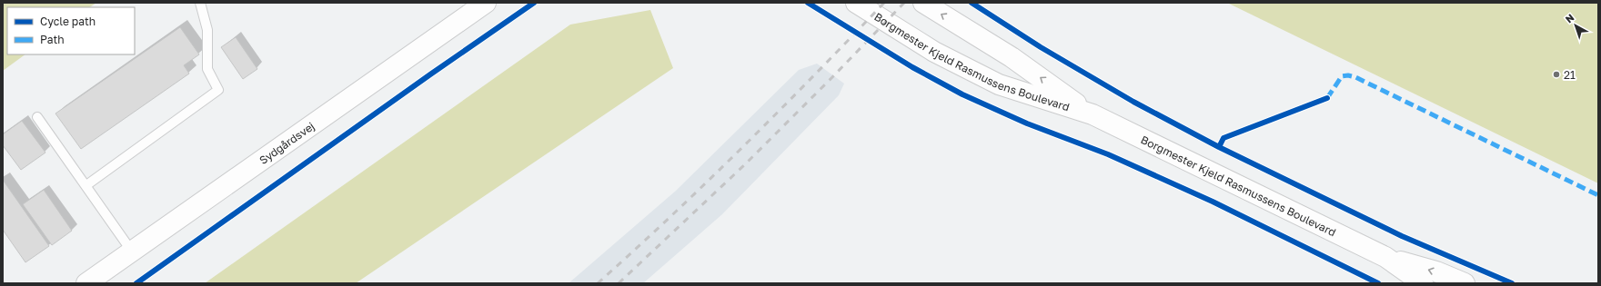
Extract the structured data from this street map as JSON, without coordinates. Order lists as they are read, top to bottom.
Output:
{
  "streets": {
    "street": ["Borgmester Kjeld Rasmussens Boulevard", "Sydgårdsvej"]
  },
  "places": ["21"],
  "legend": ["Cycle path", "Path"],
  "north": "top left"
}
